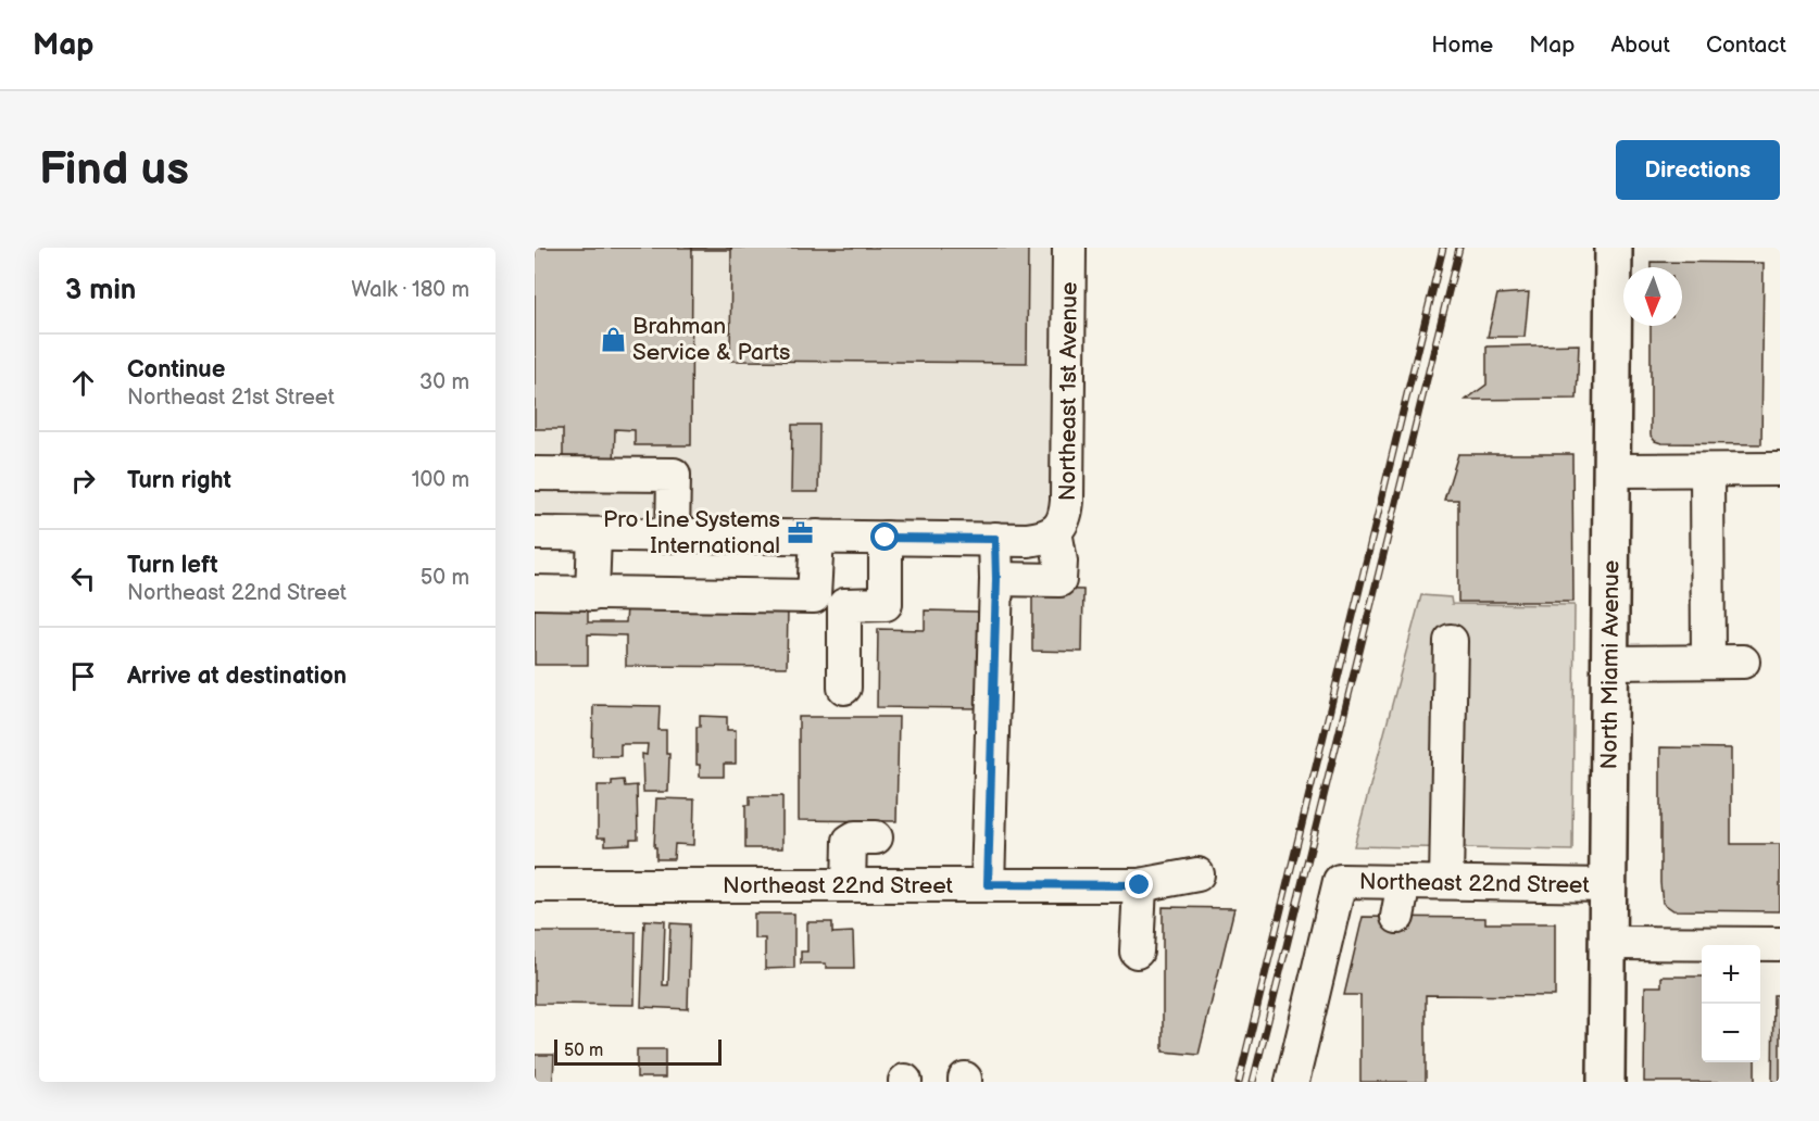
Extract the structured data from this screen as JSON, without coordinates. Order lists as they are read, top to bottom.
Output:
{
  "streets": {
    "main road": ["North Miami Avenue"],
    "street": ["Northeast 1st Avenue", "Northeast 22nd Street"]
  },
  "crossings": [
    ["North Miami Avenue", "Northeast 22nd Street"]
  ],
  "places": {
    "shop": ["Brahman Service & Parts"],
    "office": ["Pro Line Systems International"]
  },
  "scale_bar": "50 m",
  "north": "bottom",
  "page": {
    "header": "Map",
    "nav": [
      "Home",
      "Map",
      "About",
      "Contact"
    ],
    "buttons": "Directions",
    "title": "Find us",
    "heading": ["3 min", "Walk · 180 m"],
    "list": [
      ["Continue", "Northeast 21st Street", "30 m"],
      ["Turn right", "100 m"],
      ["Turn left", "Northeast 22nd Street", "50 m"],
      "Arrive at destination"
    ],
    "map_buttons": ["+", "−"],
    "scale": "50 m"
  }
}
